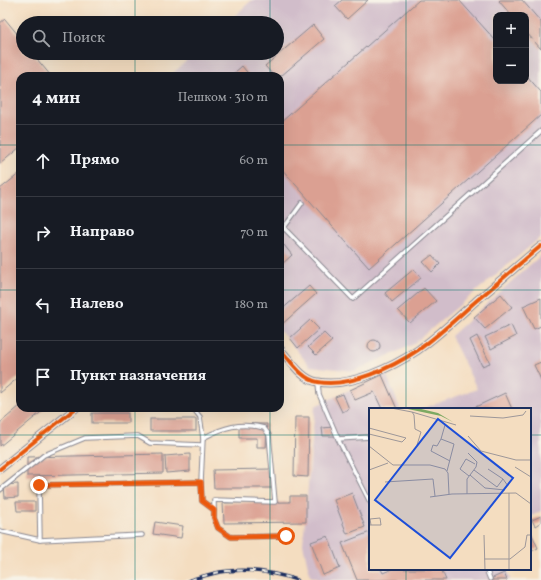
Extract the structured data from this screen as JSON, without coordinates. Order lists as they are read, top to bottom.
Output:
{
  "page": {
    "map_buttons": ["+", "−"],
    "search": "Поиск",
    "heading": ["4 мин", "Пешком · 310 m"],
    "list": [
      ["Прямо", "60 m"],
      ["Направо", "70 m"],
      ["Налево", "180 m"],
      "Пункт назначения"
    ]
  }
}
